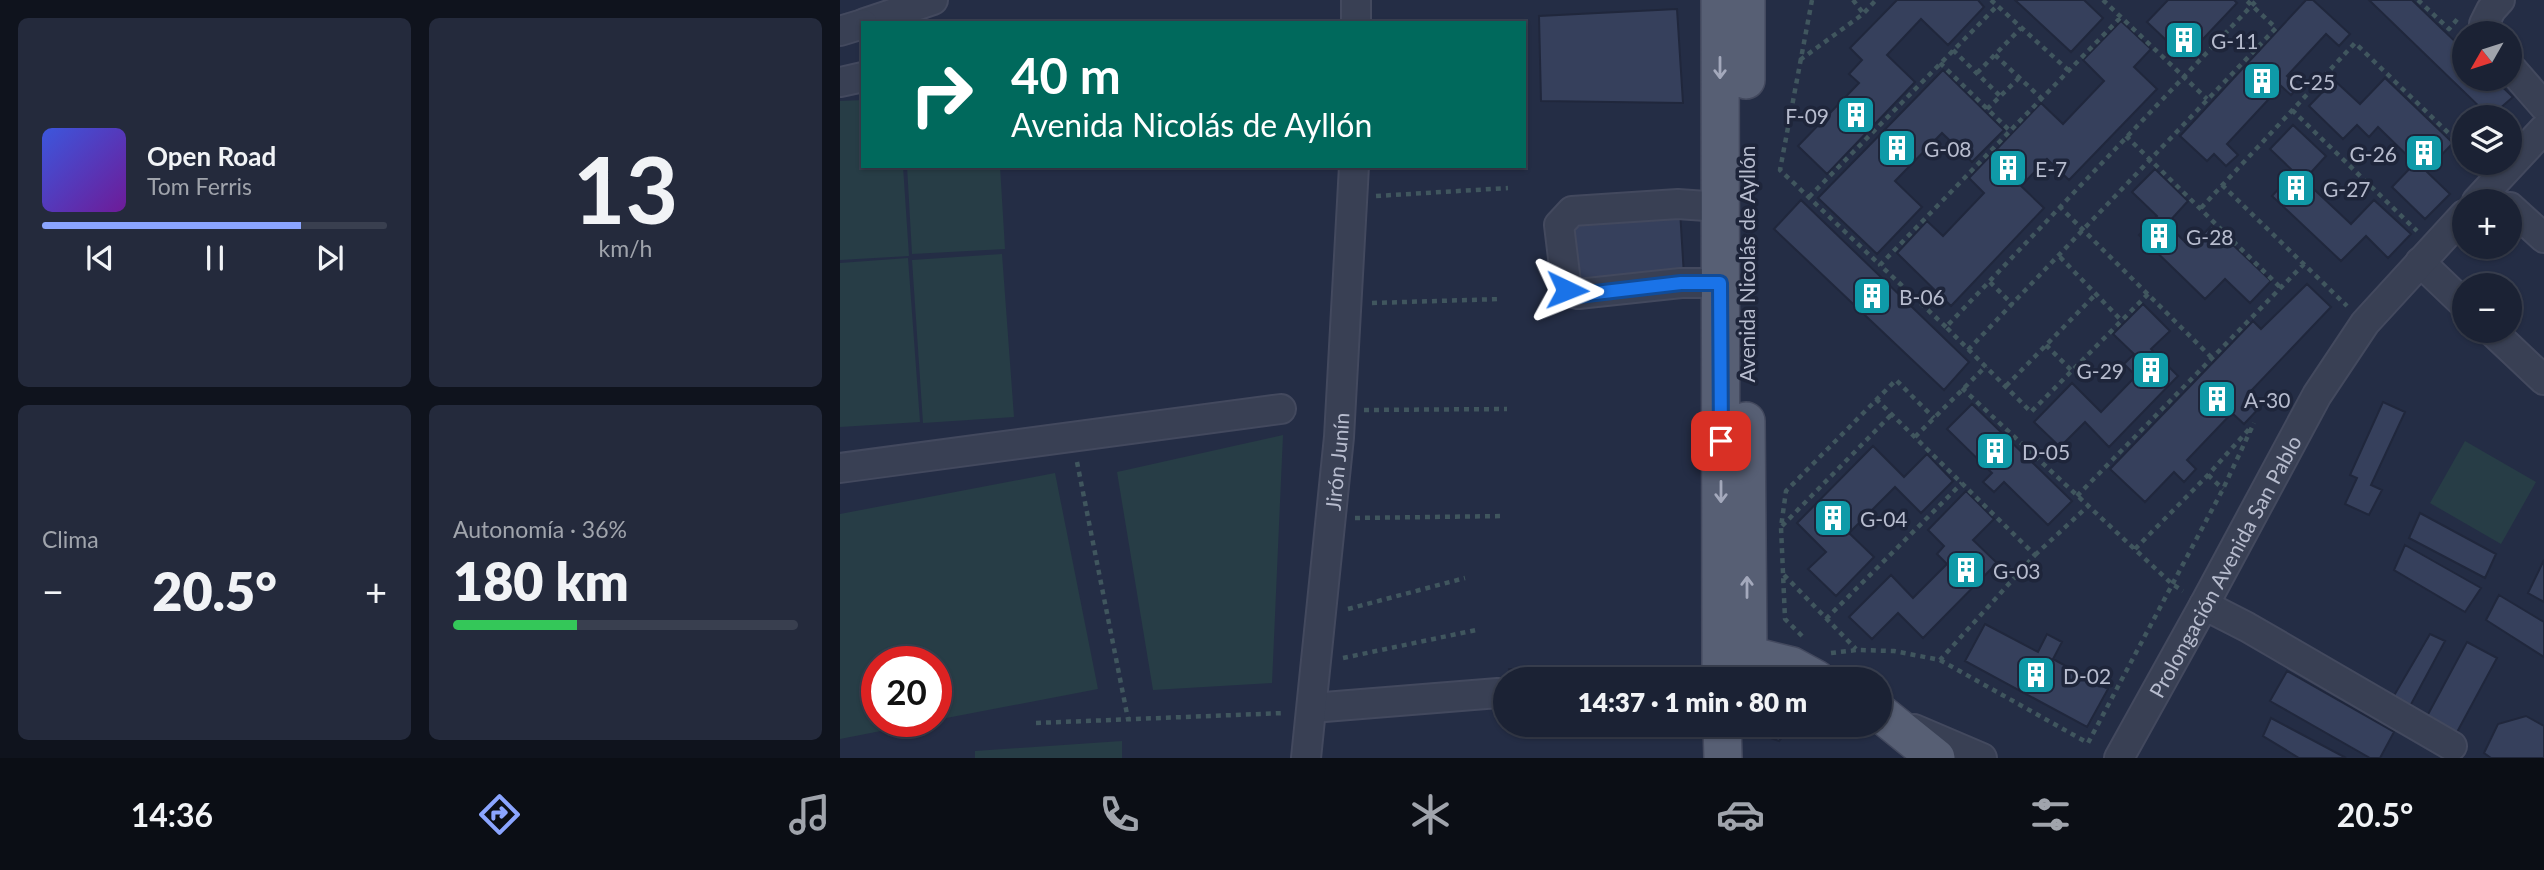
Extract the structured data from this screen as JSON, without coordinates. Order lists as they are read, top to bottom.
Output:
{
  "streets": {
    "main road": ["Avenida Nicolás de Ayllón"],
    "street": ["Jirón Junín", "Prolongación Avenida San Pablo"]
  },
  "places": {
    "building": [
      "G-11",
      "C-25",
      "F-09",
      "G-08",
      "G-26",
      "E-7",
      "G-27",
      "G-28",
      "B-06",
      "G-29",
      "A-30",
      "D-05",
      "G-04",
      "G-03",
      "D-02"
    ]
  },
  "north": "bottom left",
  "page": {
    "tile": [
      ["13", "km/h"],
      "Clima",
      ["Autonomía · 36%", "180 km"]
    ],
    "map_buttons": ["+", "−"],
    "turn": ["40 m", "Avenida Nicolás de Ayllón"],
    "song": ["Open Road", "Tom Ferris"],
    "heat": ["−", "20.5°", "+"],
    "limit": "20",
    "trip": "14:37 · 1 min · 80 m",
    "tabs": ["14:36", "20.5°"]
  }
}
